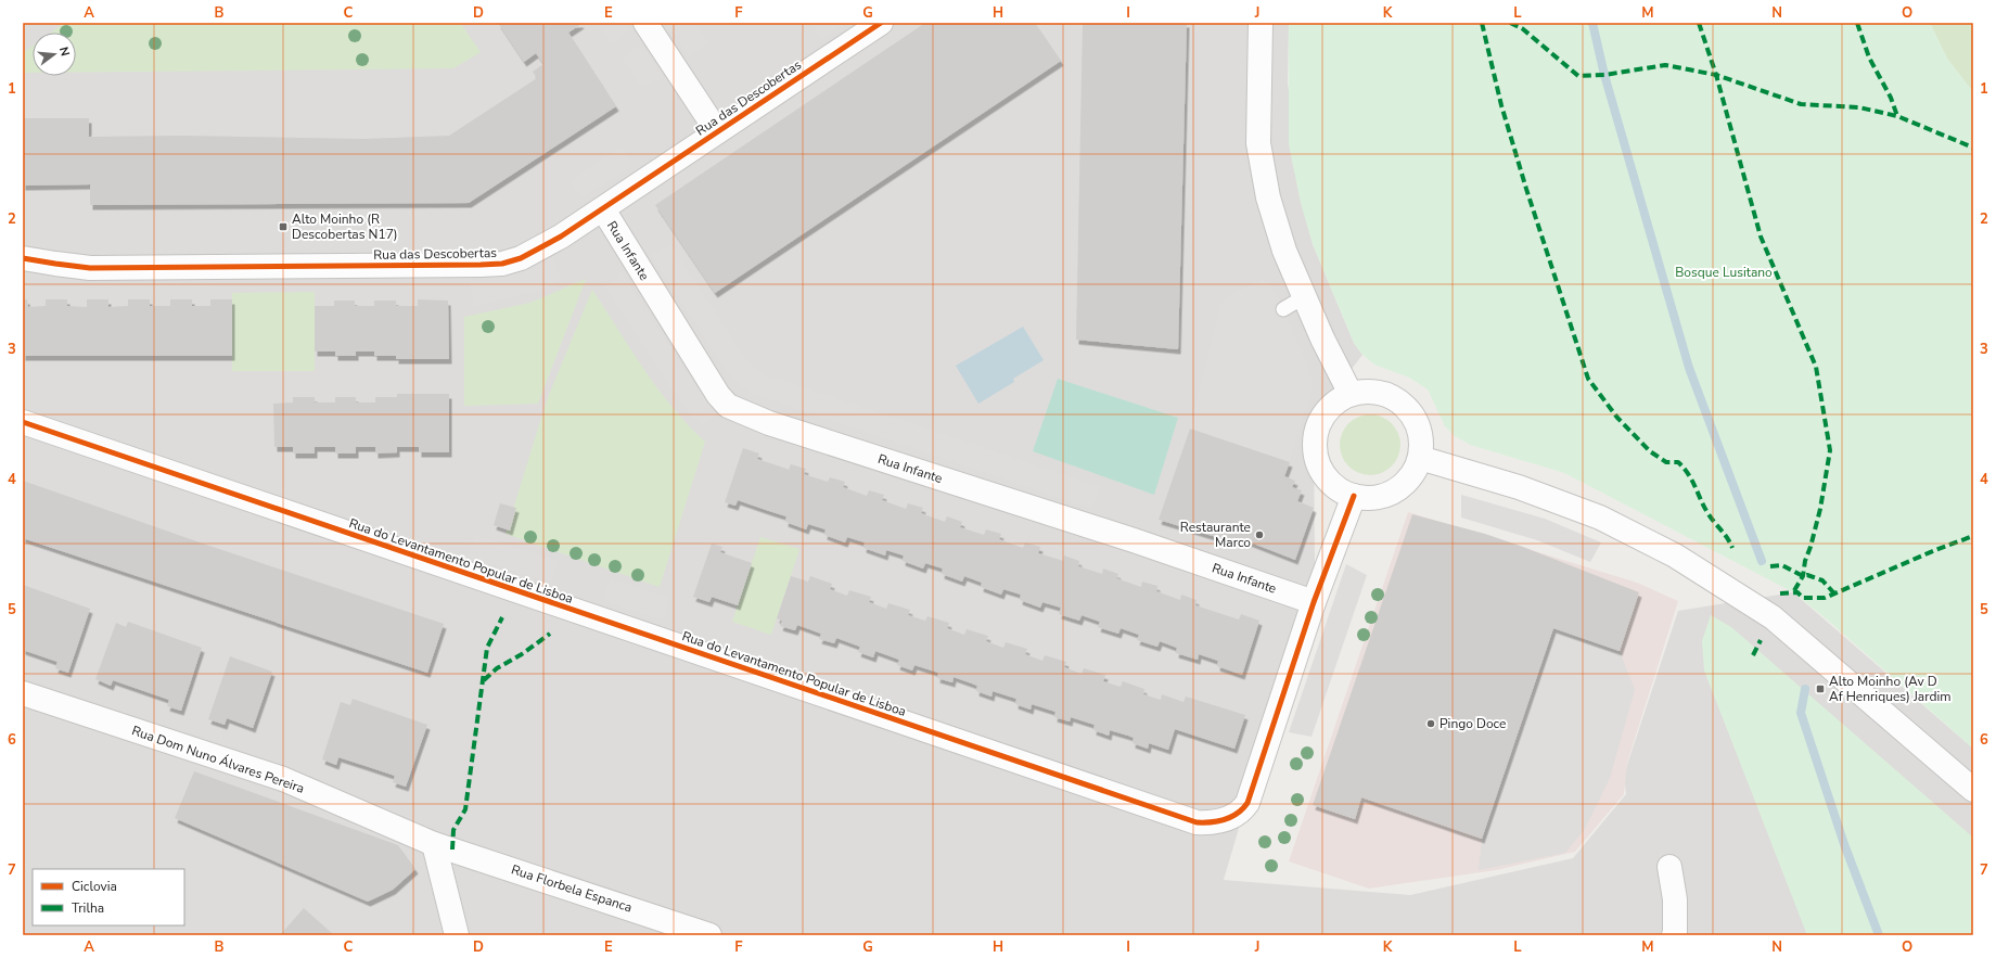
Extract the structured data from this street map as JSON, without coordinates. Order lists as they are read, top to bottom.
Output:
{
  "streets": {
    "street": [
      "Rua das Descobertas",
      "Rua Infante",
      "Rua do Levantamento Popular de Lisboa",
      "Rua Dom Nuno Álvares Pereira",
      "Rua Florbela Espanca"
    ]
  },
  "crossings": [
    ["Rua das Descobertas", "Rua Infante"],
    ["Rua Infante", "Rua do Levantamento Popular de Lisboa"],
    ["Rua Dom Nuno Álvares Pereira", "Rua Florbela Espanca"]
  ],
  "parks": ["Bosque Lusitano"],
  "places": {
    "transit": ["Alto Moinho (R Descobertas N17)", "Alto Moinho (Av D Af Henriques) Jardim"],
    "other": ["Restaurante Marco", "Pingo Doce"]
  },
  "legend": ["Ciclovia", "Trilha"],
  "north": "right",
  "grid": {
    "columns": [
      "A",
      "B",
      "C",
      "D",
      "E",
      "F",
      "G",
      "H",
      "I",
      "J",
      "K",
      "L",
      "M",
      "N",
      "O"
    ],
    "rows": [
      "1",
      "2",
      "3",
      "4",
      "5",
      "6",
      "7"
    ]
  }
}
